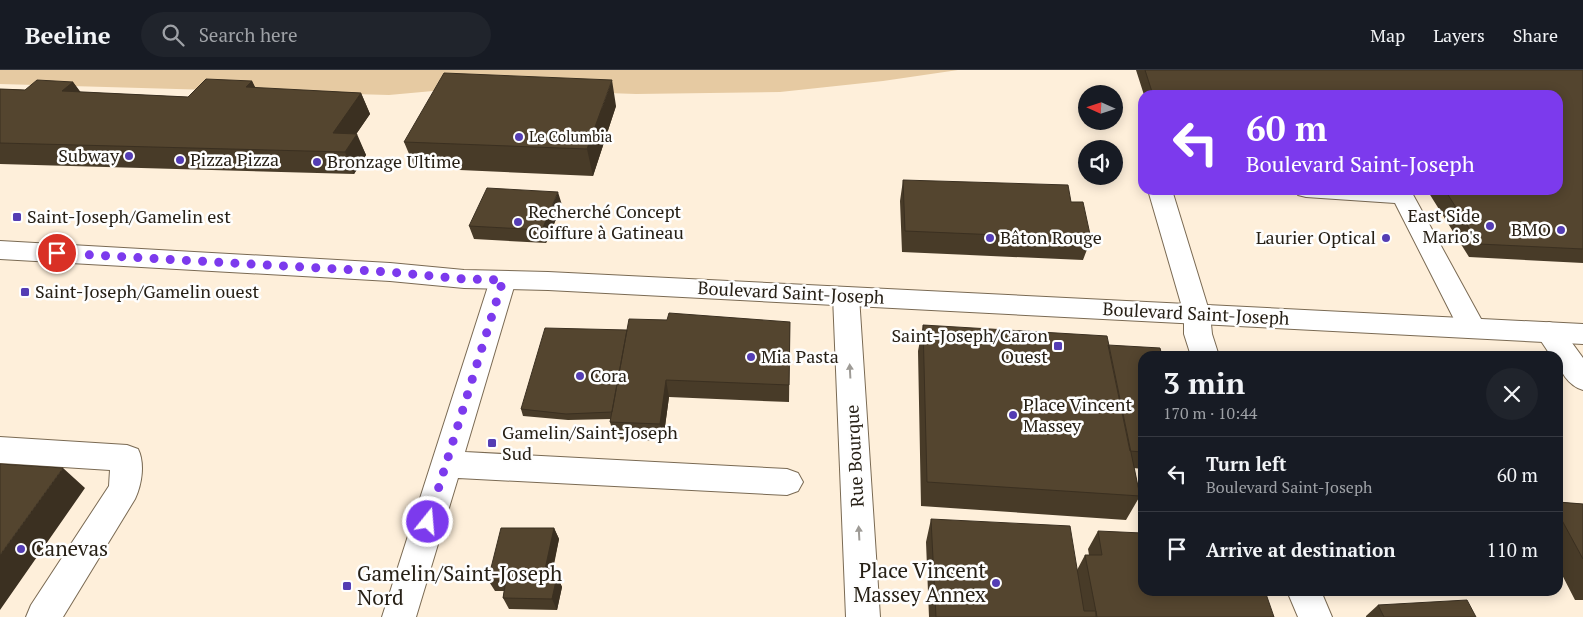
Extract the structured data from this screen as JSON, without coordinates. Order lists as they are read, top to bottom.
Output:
{
  "streets": {
    "main road": ["Boulevard Saint-Joseph", "Rue Bourque"]
  },
  "crossings": [
    ["Boulevard Saint-Joseph", "Rue Bourque"]
  ],
  "one_way": ["Rue Bourque"],
  "places": {
    "other": [
      "Le Columbia",
      "Subway",
      "Pizza Pizza",
      "Bronzage Ultime",
      "Recherché Concept Coiffure à Gatineau",
      "East Side Mario's",
      "BMO",
      "Bâton Rouge",
      "Laurier Optical",
      "Mia Pasta",
      "Cora",
      "Place Vincent Massey",
      "Canevas",
      "Place Vincent Massey Annex"
    ],
    "transit": [
      "Saint-Joseph/Gamelin est",
      "Saint-Joseph/Gamelin ouest",
      "Saint-Joseph/Caron Ouest",
      "Gamelin/Saint-Joseph Sud",
      "Gamelin/Saint-Joseph Nord"
    ]
  },
  "north": "left",
  "page": {
    "header": "Beeline",
    "search": "Search here",
    "nav": ["Map", "Layers", "Share"],
    "turn": ["60 m", "Boulevard Saint-Joseph"],
    "heading": ["3 min", "170 m · 10:44"],
    "list": [
      {
        "name": "Turn left",
        "note": "Boulevard Saint-Joseph",
        "value": "60 m"
      },
      {
        "name": "Arrive at destination",
        "value": "110 m"
      }
    ]
  }
}
